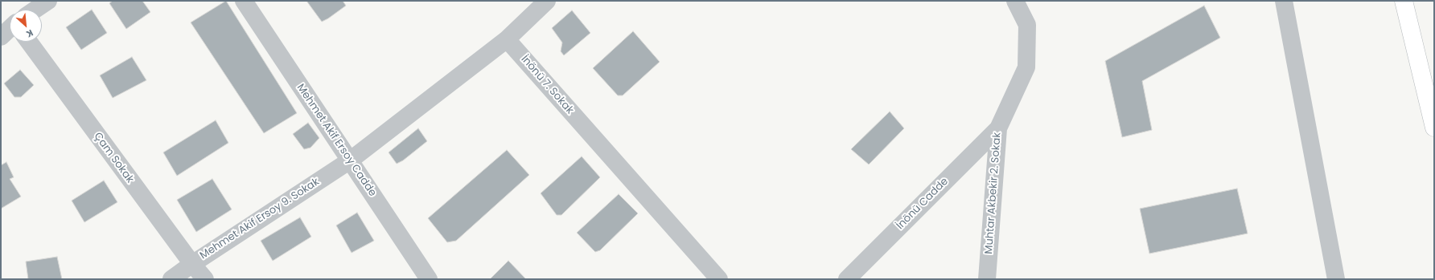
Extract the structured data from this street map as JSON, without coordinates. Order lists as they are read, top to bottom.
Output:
{
  "streets": {
    "street": [
      "İnönü 7. Sokak",
      "Mehmet Akif Ersoy Cadde",
      "Çam Sokak",
      "Muhtar Akbekir 2. Sokak",
      "İnönü Cadde",
      "Mehmet Akif Ersoy 9. Sokak"
    ]
  },
  "crossings": [
    ["Mehmet Akif Ersoy Cadde", "Mehmet Akif Ersoy 9. Sokak"],
    ["Çam Sokak", "Mehmet Akif Ersoy 9. Sokak"],
    ["Muhtar Akbekir 2. Sokak", "İnönü Cadde"]
  ],
  "north": "bottom right"
}
